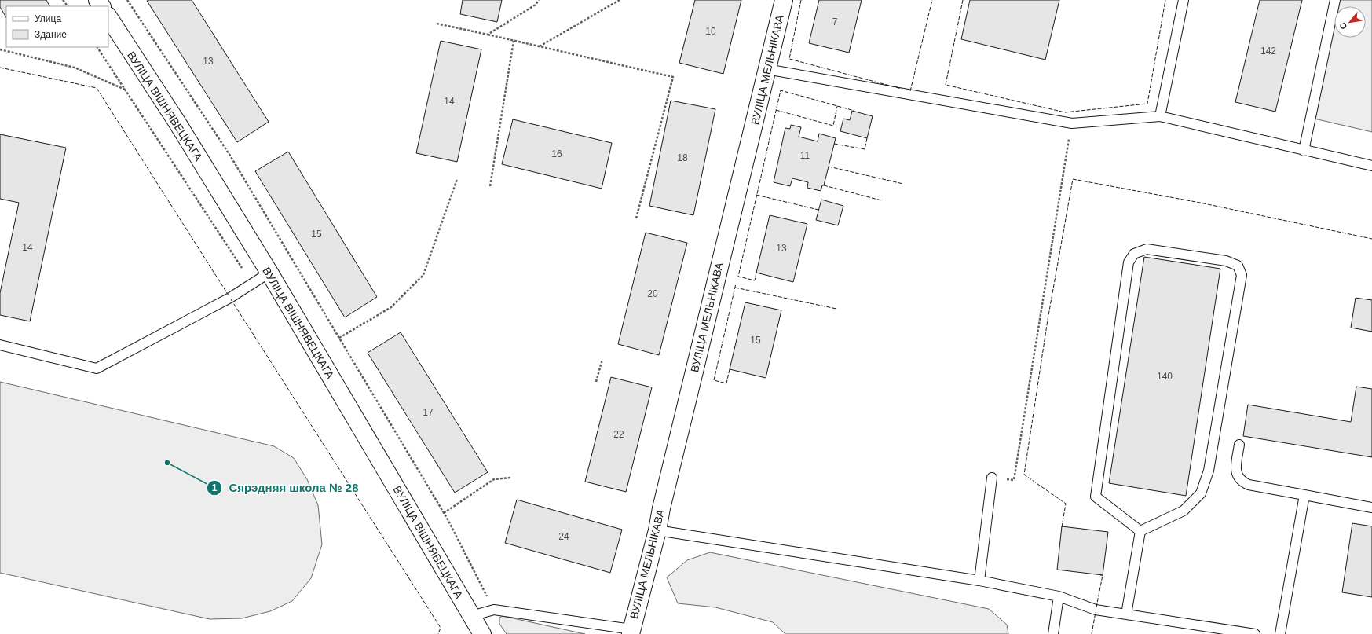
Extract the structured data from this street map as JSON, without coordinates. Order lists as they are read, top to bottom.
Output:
{
  "streets": {
    "main road": ["ВУЛІЦА МЕЛЬНІКАВА", "ВУЛІЦА ВІШНЯВЕЦКАГА"]
  },
  "places": ["Сярэдняя школа № 28"],
  "house_numbers": [
    "7",
    "10",
    "142",
    "13",
    "14",
    "16",
    "11",
    "18",
    "15",
    "14",
    "13",
    "20",
    "15",
    "140",
    "17",
    "22",
    "24"
  ],
  "legend": ["Улица", "Здание"],
  "north": "bottom left"
}
